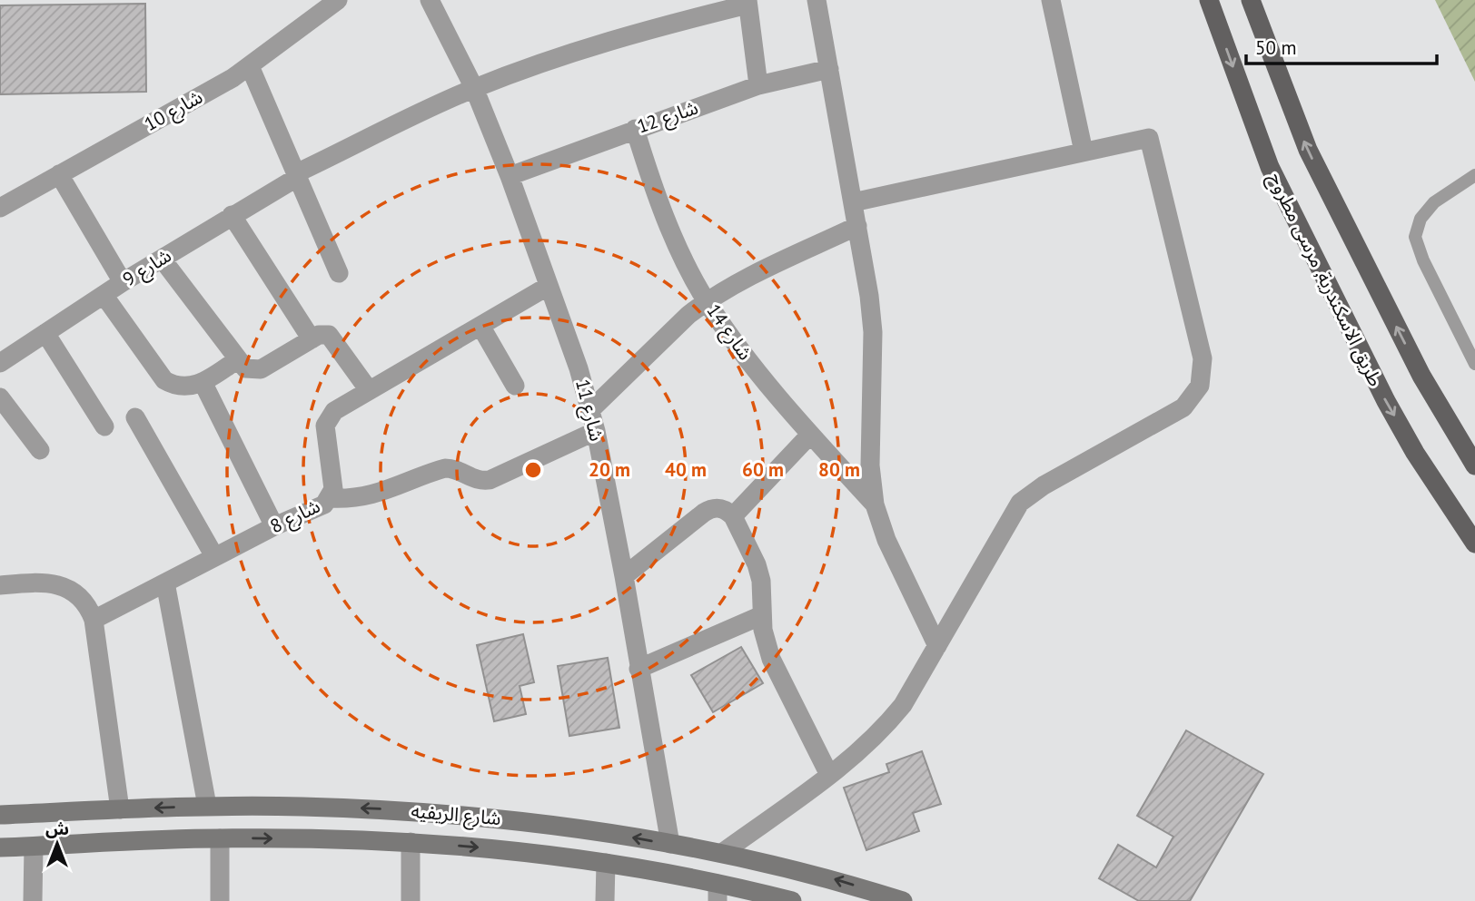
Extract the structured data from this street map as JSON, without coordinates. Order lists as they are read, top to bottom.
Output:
{
  "streets": {
    "main road": ["طريق الاسكندرية, مرسى مطروح"],
    "street": [
      "شارع 10",
      "شارع 12",
      "شارع 9",
      "شارع 14",
      "شارع 11",
      "شارع 8",
      "شارع الريفيه"
    ]
  },
  "crossings": [
    ["شارع 12", "شارع 14"],
    ["شارع 12", "شارع 11"],
    ["شارع 9", "شارع 11"],
    ["شارع 11", "شارع 8"],
    ["شارع 11", "شارع الريفيه"]
  ],
  "scale_bar": "50 m",
  "north": "top",
  "rings": [
    "20 m",
    "40 m",
    "60 m",
    "80 m"
  ]
}
